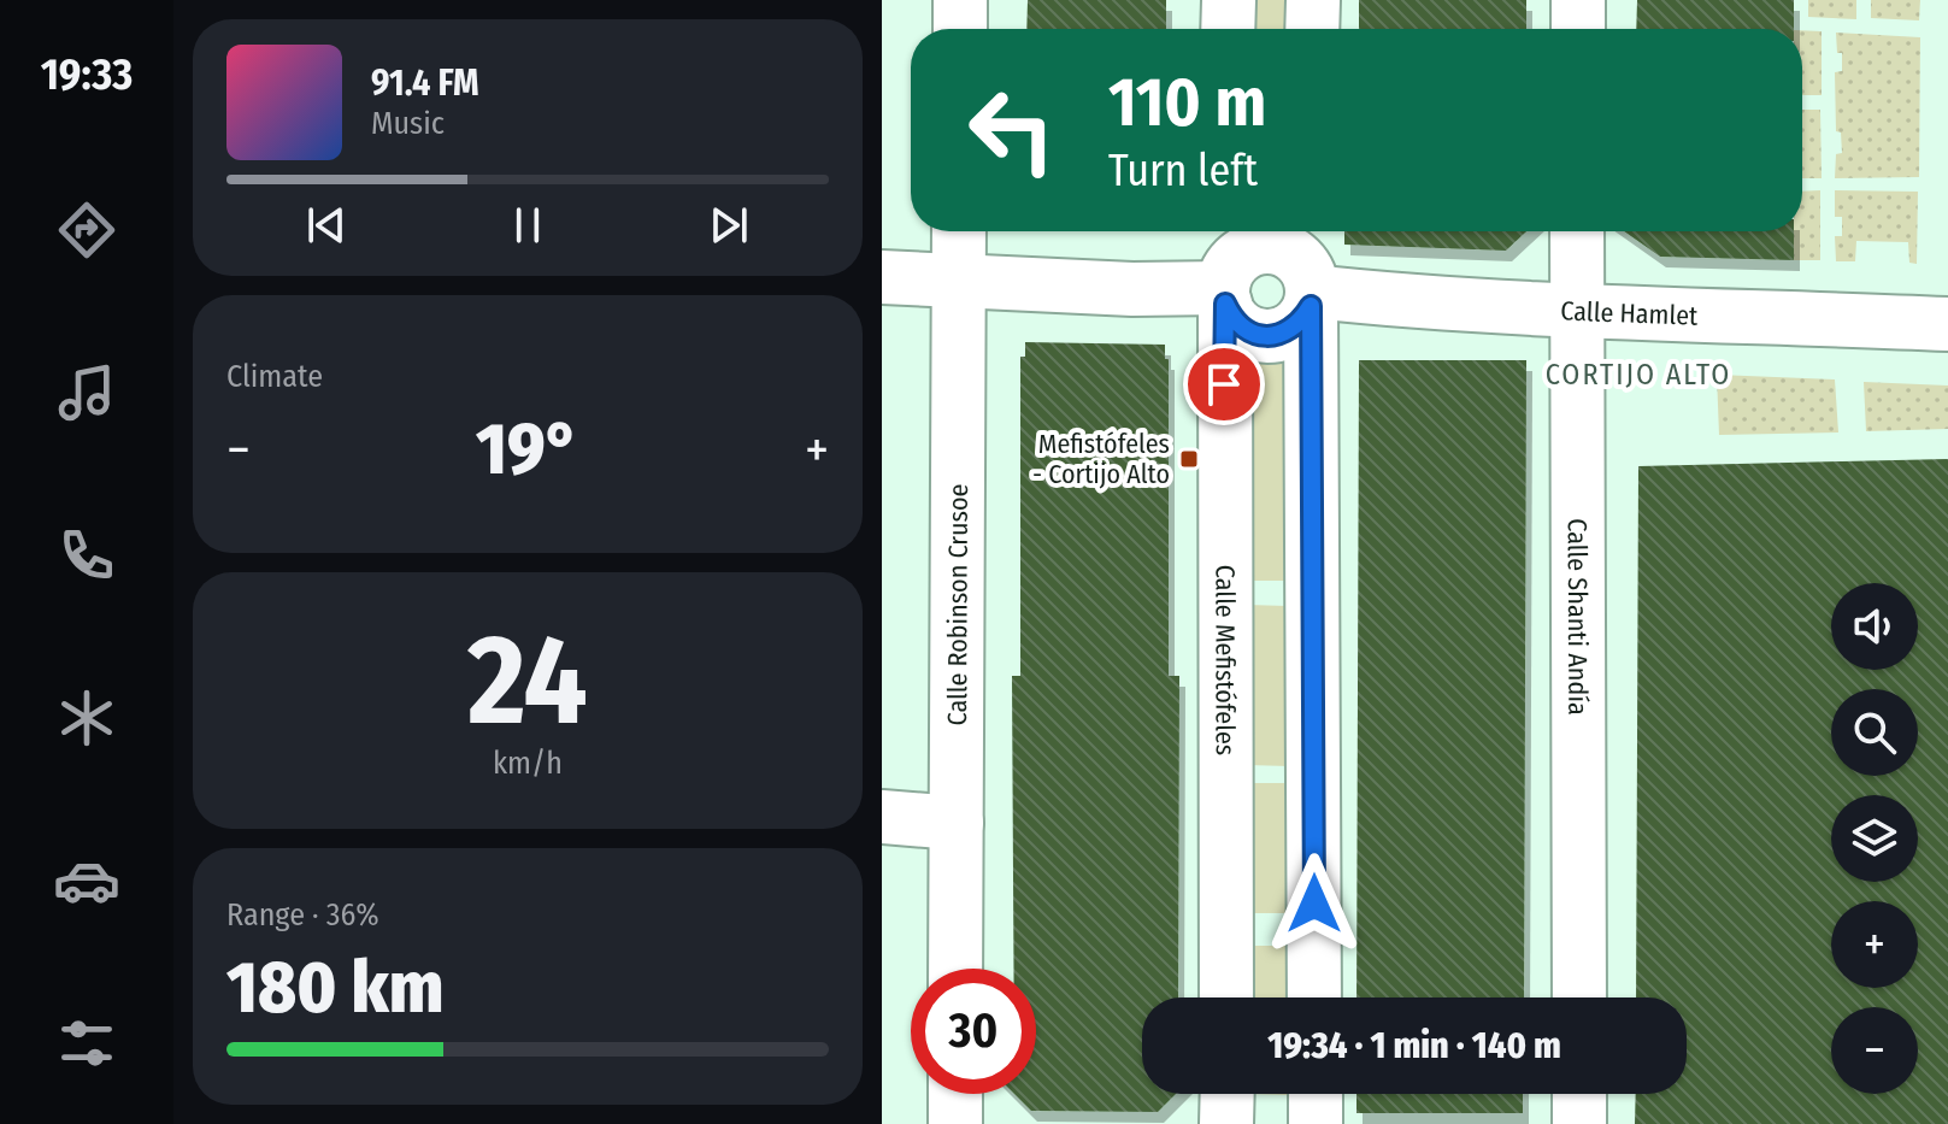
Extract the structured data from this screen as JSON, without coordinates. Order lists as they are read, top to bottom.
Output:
{
  "streets": {
    "street": [
      "Calle Hamlet",
      "Calle Robinson Crusoe",
      "Calle Shanti Andía",
      "Calle Mefistófeles"
    ]
  },
  "crossings": [
    ["Calle Hamlet", "Calle Shanti Andía"],
    ["Calle Hamlet", "Calle Mefistófeles"]
  ],
  "districts": ["CORTIJO ALTO"],
  "places": {
    "transit": ["Mefistófeles - Cortijo Alto"]
  },
  "page": {
    "tabs": "19:33",
    "turn": ["110 m", "Turn left"],
    "song": ["91.4 FM", "Music"],
    "tile": [
      "Climate",
      ["24", "km/h"],
      ["Range · 36%", "180 km"]
    ],
    "heat": ["−", "19°", "+"],
    "map_buttons": ["+", "−"],
    "limit": "30",
    "trip": "19:34 · 1 min · 140 m"
  }
}
